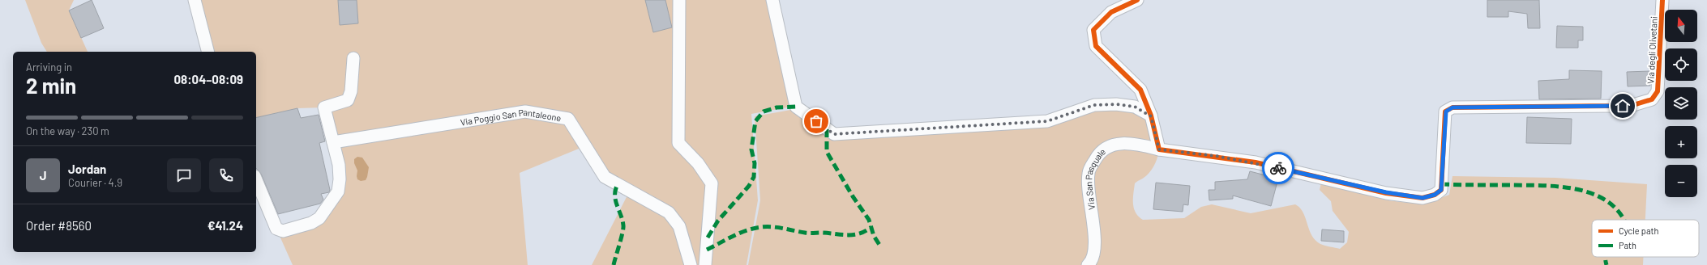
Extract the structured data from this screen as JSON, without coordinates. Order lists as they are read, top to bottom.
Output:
{
  "streets": {
    "street": ["Via degli Olivetani", "Via Poggio San Pantaleone", "Via San Pasquale"]
  },
  "crossings": [
    ["Via degli Olivetani", "Via San Pasquale"]
  ],
  "legend": ["Cycle path", "Path"],
  "north": "top",
  "page": {
    "map_buttons": ["+", "−"],
    "heading": ["2 min", "Arriving in", "08:04–08:09"],
    "panel": [
      "Jordan",
      "Courier · 4.9",
      "Order #8560",
      "€41.24"
    ],
    "bar": "On the way · 230 m",
    "round": "J"
  }
}
